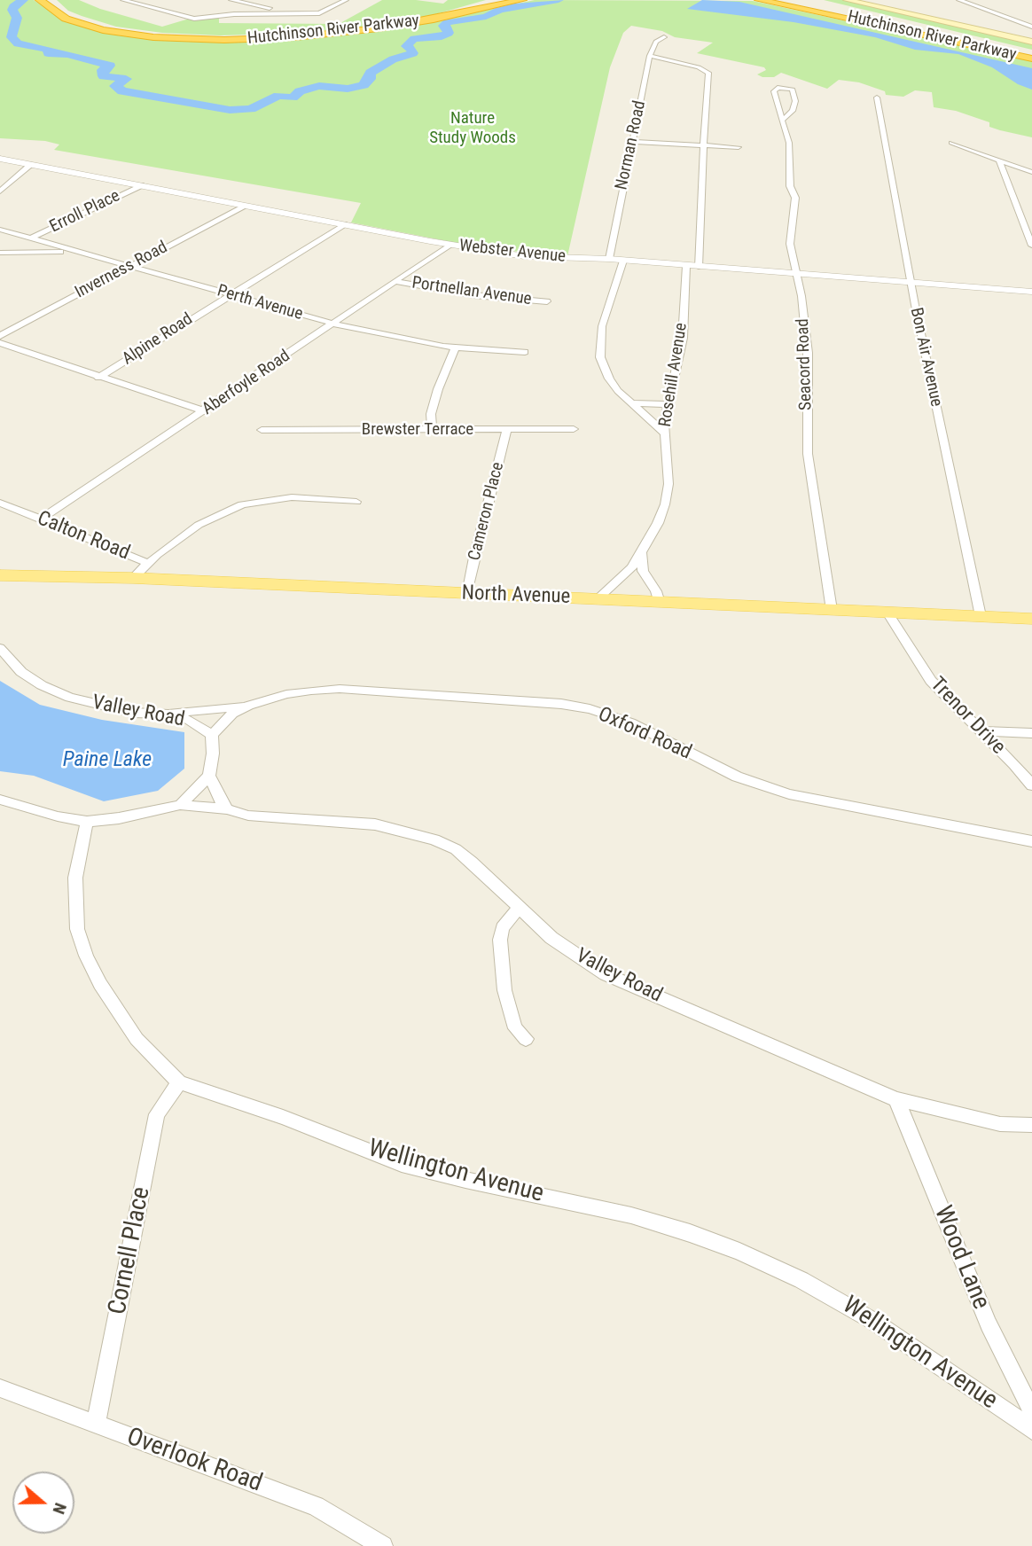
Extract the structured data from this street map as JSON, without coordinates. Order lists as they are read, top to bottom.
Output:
{
  "streets": {
    "highway": ["Hutchinson River Parkway"],
    "main road": ["North Avenue"],
    "street": [
      "Norman Road",
      "Erroll Place",
      "Webster Avenue",
      "Inverness Road",
      "Portnellan Avenue",
      "Perth Avenue",
      "Alpine Road",
      "Bon Air Avenue",
      "Seacord Road",
      "Rosehill Avenue",
      "Aberfoyle Road",
      "Brewster Terrace",
      "Cameron Place",
      "Calton Road",
      "Valley Road",
      "Trenor Drive",
      "Oxford Road",
      "Wellington Avenue",
      "Cornell Place",
      "Wood Lane",
      "Overlook Road"
    ]
  },
  "crossings": [
    ["Norman Road", "Webster Avenue"],
    ["Erroll Place", "Webster Avenue"],
    ["Erroll Place", "Perth Avenue"],
    ["Webster Avenue", "Inverness Road"],
    ["Webster Avenue", "Alpine Road"],
    ["Webster Avenue", "Bon Air Avenue"],
    ["Webster Avenue", "Seacord Road"],
    ["Webster Avenue", "Rosehill Avenue"],
    ["Webster Avenue", "Aberfoyle Road"],
    ["Inverness Road", "Perth Avenue"],
    ["Portnellan Avenue", "Aberfoyle Road"],
    ["Perth Avenue", "Alpine Road"],
    ["Perth Avenue", "Aberfoyle Road"],
    ["Bon Air Avenue", "North Avenue"],
    ["Seacord Road", "North Avenue"],
    ["Rosehill Avenue", "North Avenue"],
    ["Aberfoyle Road", "Calton Road"],
    ["Brewster Terrace", "Cameron Place"],
    ["Cameron Place", "North Avenue"],
    ["Calton Road", "North Avenue"],
    ["North Avenue", "Trenor Drive"],
    ["Valley Road", "Wellington Avenue"],
    ["Valley Road", "Wood Lane"],
    ["Wellington Avenue", "Cornell Place"],
    ["Cornell Place", "Overlook Road"]
  ],
  "water": ["Paine Lake"],
  "parks": ["Nature Study Woods"],
  "north": "right"
}
